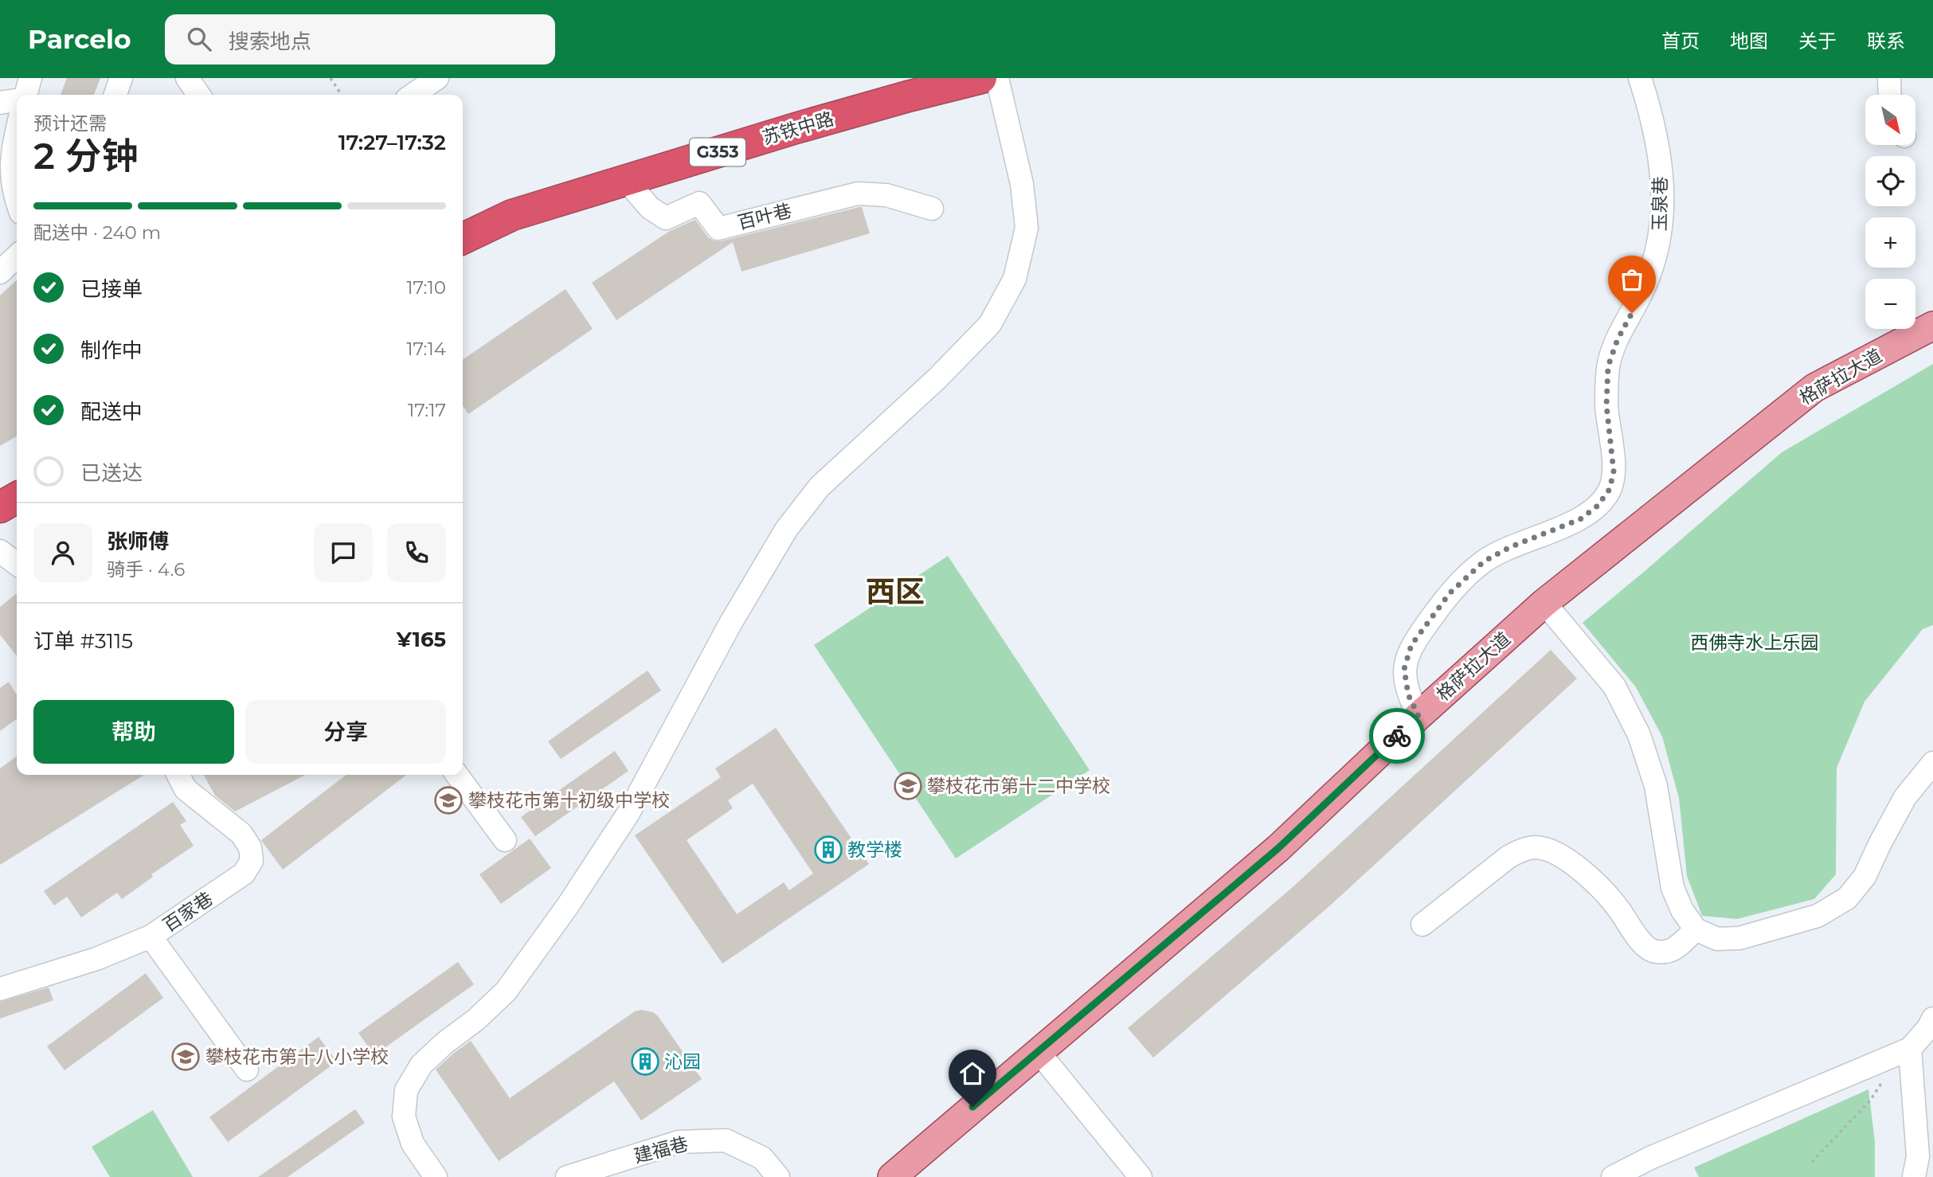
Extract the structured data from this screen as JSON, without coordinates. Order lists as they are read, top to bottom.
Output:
{
  "streets": {
    "highway": ["苏铁中路", "G353"],
    "main road": ["格萨拉大道"],
    "street": [
      "玉泉巷",
      "百叶巷",
      "百家巷",
      "建福巷"
    ]
  },
  "crossings": [
    ["苏铁中路", "百叶巷"],
    ["玉泉巷", "格萨拉大道"]
  ],
  "districts": ["西区"],
  "parks": ["西佛寺水上乐园"],
  "places": {
    "school or university": ["攀枝花市第十二中学校", "攀枝花市第十初级中学校", "攀枝花市第十八小学校"],
    "building": ["教学楼", "沁园"]
  },
  "north": "bottom right",
  "page": {
    "header": "Parcelo",
    "search": "搜索地点",
    "nav": [
      "首页",
      "地图",
      "关于",
      "联系"
    ],
    "map_buttons": ["+", "−"],
    "heading": ["2 分钟", "预计还需", "17:27–17:32"],
    "panel": [
      "张师傅",
      "骑手 · 4.6",
      "订单 #3115",
      "¥165"
    ],
    "bar": "配送中 · 240 m",
    "list": [
      ["已接单", "17:10"],
      ["制作中", "17:14"],
      ["配送中", "17:17"],
      "已送达"
    ],
    "buttons": ["帮助", "分享"]
  }
}
